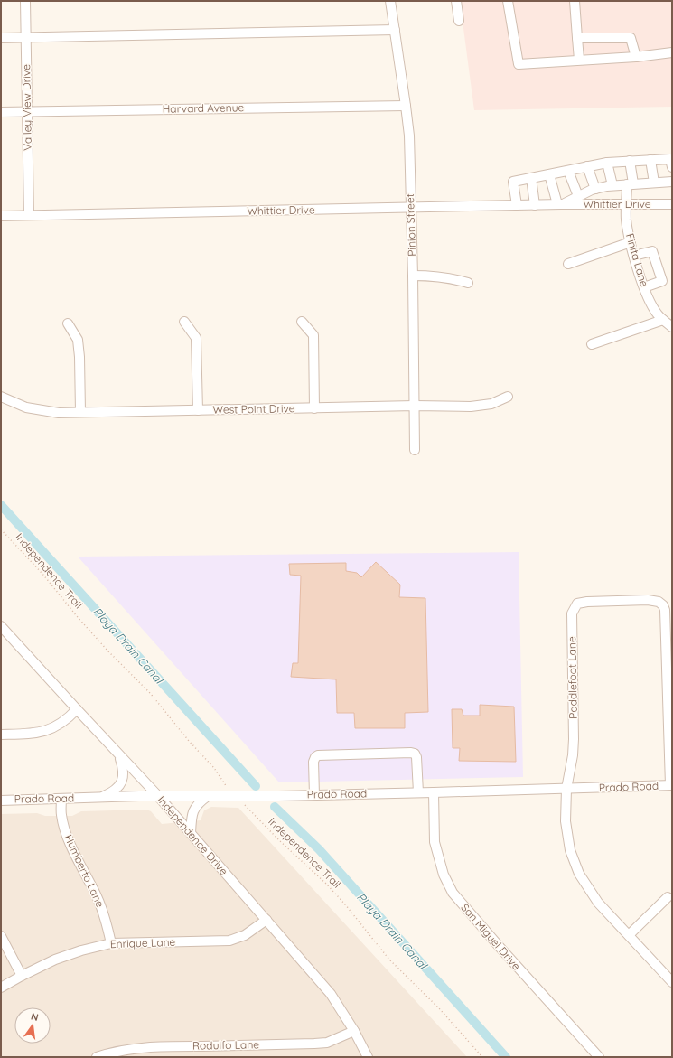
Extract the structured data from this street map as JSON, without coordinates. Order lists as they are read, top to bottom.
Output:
{
  "streets": {
    "street": [
      "Valley View Drive",
      "Harvard Avenue",
      "Whittier Drive",
      "Pinion Street",
      "Finita Lane",
      "West Point Drive",
      "Paddlefoot Lane",
      "Prado Road",
      "Independence Drive",
      "Humberto Lane",
      "San Miguel Drive",
      "Enrique Lane",
      "Rodulfo Lane"
    ],
    "path": ["Independence Trail"]
  },
  "crossings": [
    ["Valley View Drive", "Harvard Avenue"],
    ["Valley View Drive", "Whittier Drive"],
    ["Harvard Avenue", "Pinion Street"],
    ["Whittier Drive", "Pinion Street"],
    ["Whittier Drive", "Finita Lane"],
    ["Pinion Street", "West Point Drive"],
    ["Paddlefoot Lane", "Prado Road"],
    ["Prado Road", "Independence Drive"],
    ["Prado Road", "Humberto Lane"],
    ["Prado Road", "San Miguel Drive"],
    ["Independence Drive", "Enrique Lane"],
    ["Independence Drive", "Rodulfo Lane"],
    ["Humberto Lane", "Enrique Lane"]
  ],
  "water": ["Playa Drain Canal"],
  "north": "top"
}
